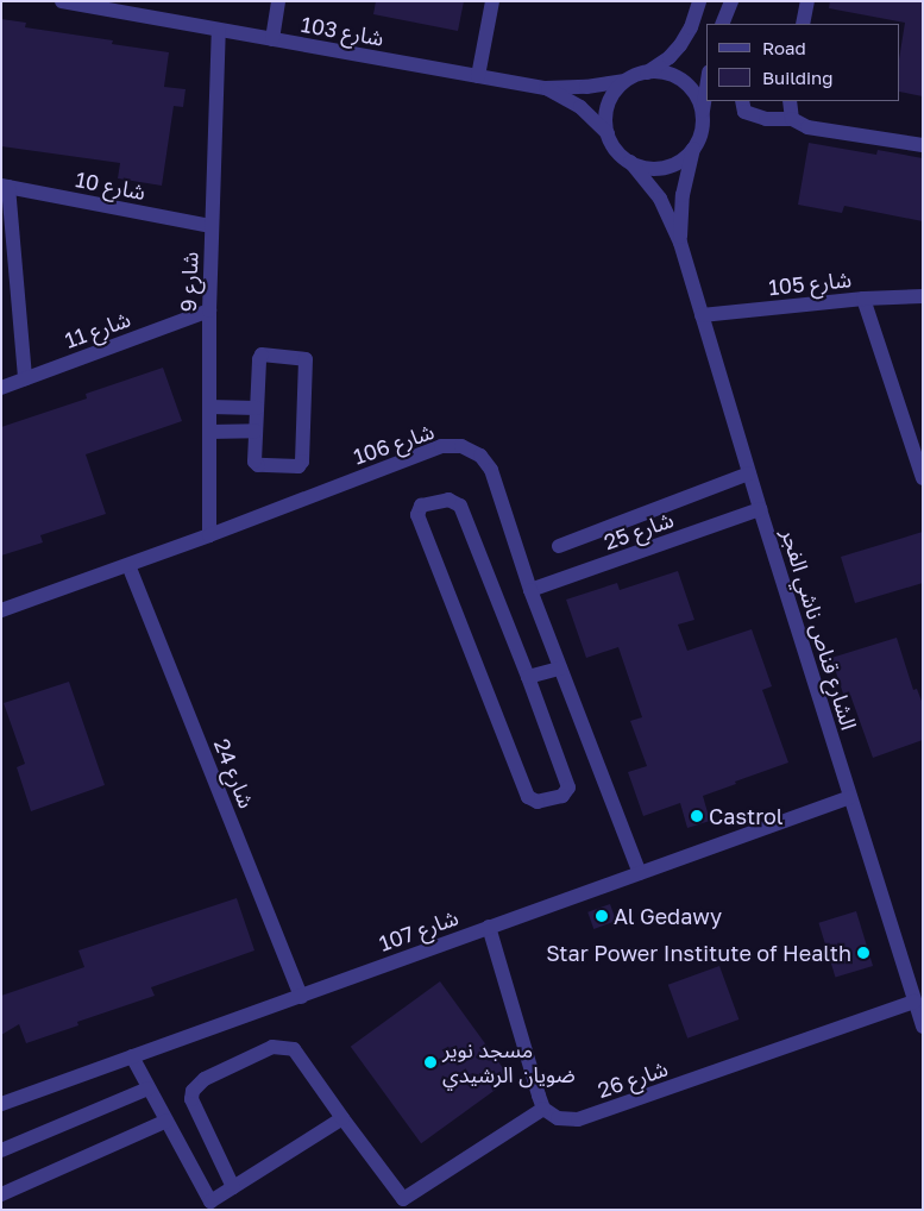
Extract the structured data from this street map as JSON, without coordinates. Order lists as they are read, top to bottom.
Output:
{
  "streets": {
    "street": [
      "شارع 103",
      "شارع 10",
      "شارع 9",
      "شارع 105",
      "شارع 11",
      "شارع 106",
      "شارع 25",
      "الشارع قناص ناشي الفجر",
      "شارع 24",
      "شارع 107",
      "شارع 26"
    ]
  },
  "crossings": [
    ["شارع 103", "شارع 9"],
    ["شارع 103", "الشارع قناص ناشي الفجر"],
    ["شارع 10", "شارع 9"],
    ["شارع 9", "شارع 11"],
    ["شارع 9", "شارع 106"],
    ["شارع 105", "الشارع قناص ناشي الفجر"],
    ["شارع 106", "شارع 25"],
    ["شارع 106", "شارع 24"],
    ["شارع 106", "شارع 107"],
    ["شارع 25", "الشارع قناص ناشي الفجر"],
    ["الشارع قناص ناشي الفجر", "شارع 107"],
    ["الشارع قناص ناشي الفجر", "شارع 26"],
    ["شارع 24", "شارع 107"]
  ],
  "places": [
    "Castrol",
    "Al Gedawy",
    "Star Power Institute of Health",
    "مسجد نوير ضويان الرشيدي"
  ],
  "legend": ["Road", "Building"]
}
